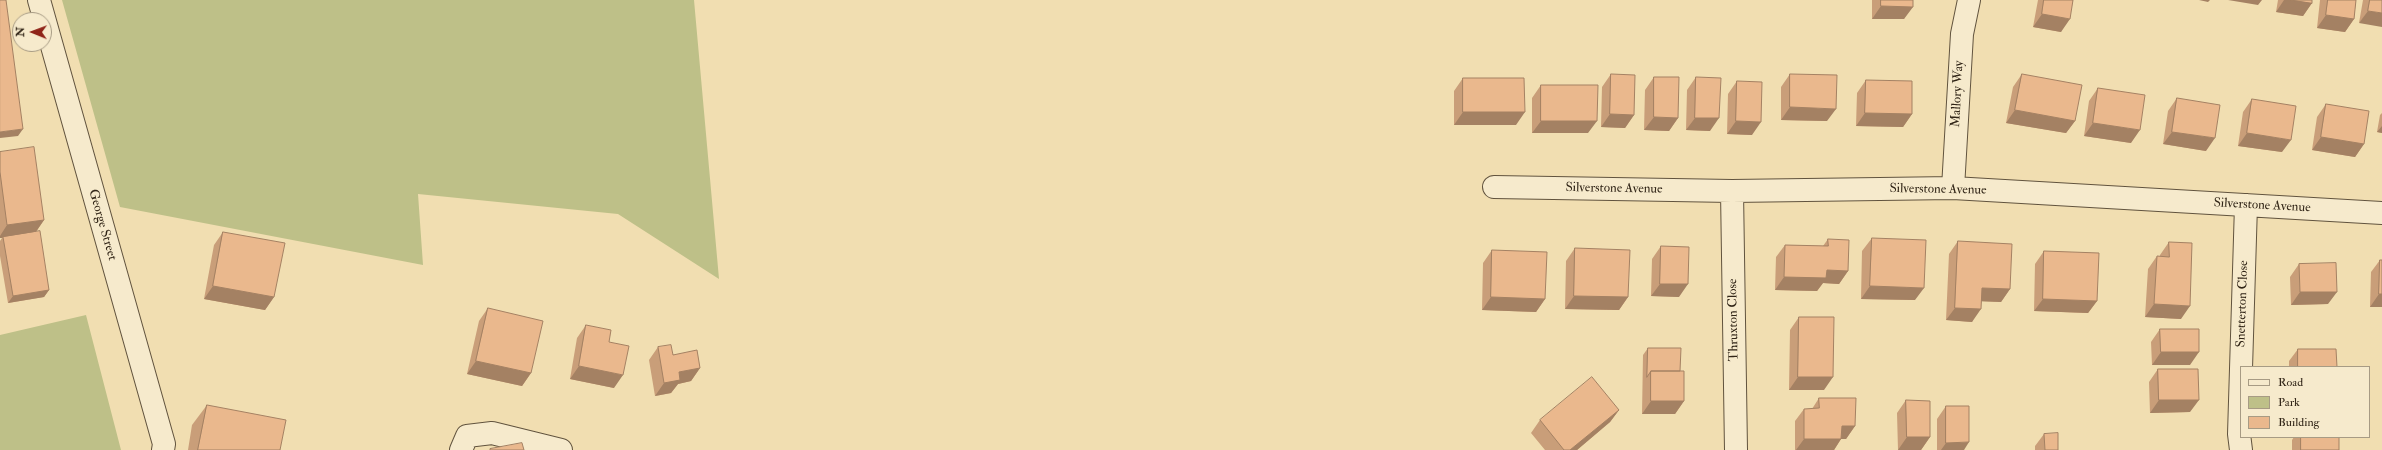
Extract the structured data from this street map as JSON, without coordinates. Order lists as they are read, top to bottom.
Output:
{
  "streets": {
    "street": [
      "Mallory Way",
      "Silverstone Avenue",
      "George Street",
      "Snetterton Close",
      "Thruxton Close"
    ]
  },
  "crossings": [
    ["Mallory Way", "Silverstone Avenue"],
    ["Silverstone Avenue", "Snetterton Close"],
    ["Silverstone Avenue", "Thruxton Close"]
  ],
  "legend": ["Road", "Park", "Building"],
  "north": "left"
}
